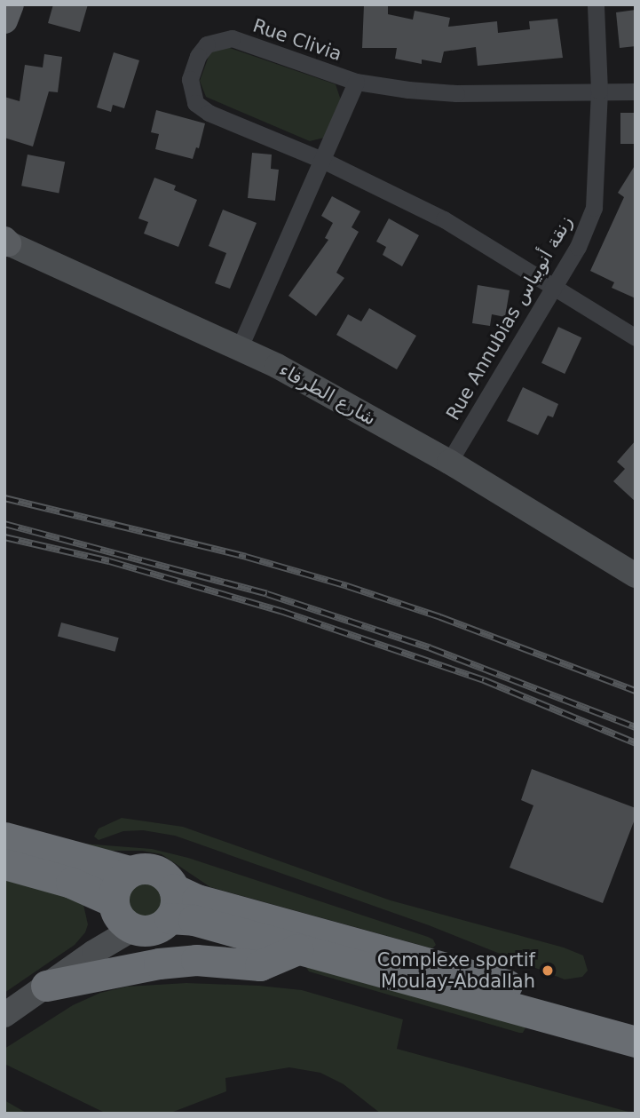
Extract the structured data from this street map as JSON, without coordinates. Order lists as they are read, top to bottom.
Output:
{
  "streets": {
    "street": ["Rue Clivia", "Rue Annubias زنقة أنوبياس", "شارع الطرفاء"]
  },
  "crossings": [
    ["Rue Clivia", "Rue Annubias زنقة أنوبياس"],
    ["Rue Clivia", "شارع الطرفاء"],
    ["Rue Annubias زنقة أنوبياس", "شارع الطرفاء"]
  ],
  "places": ["Complexe sportif Moulay-Abdallah"]
}
